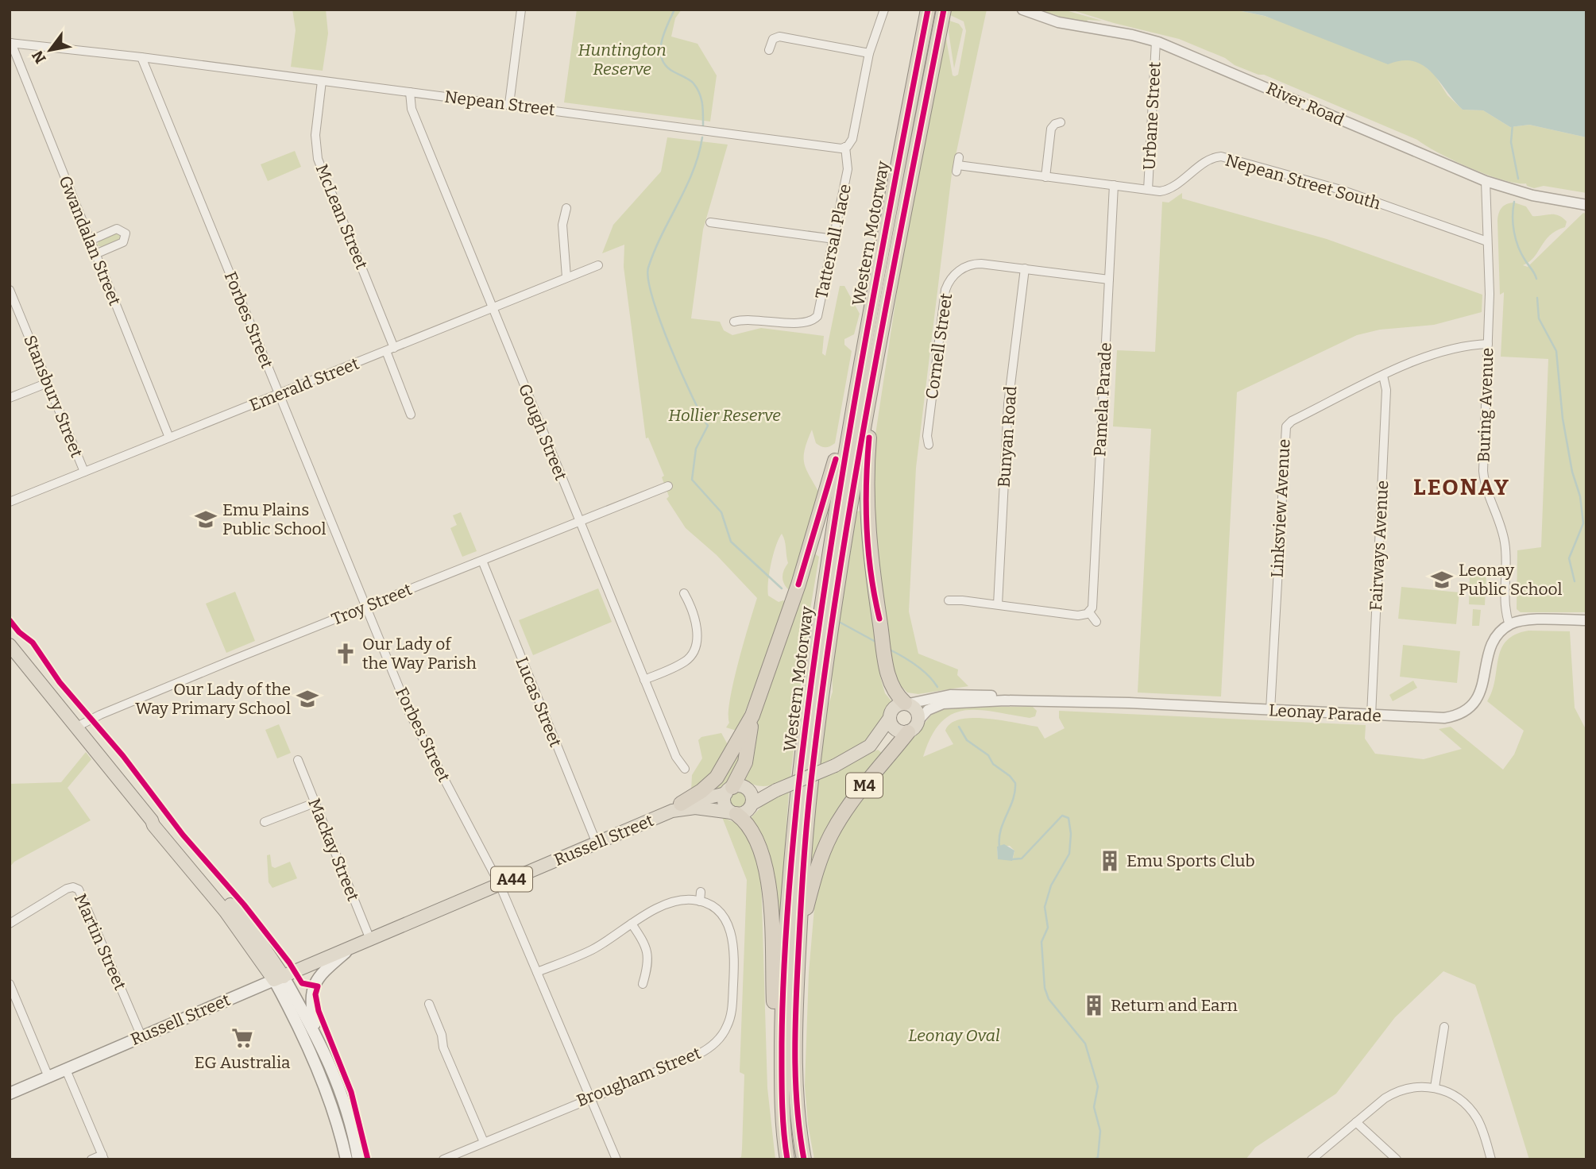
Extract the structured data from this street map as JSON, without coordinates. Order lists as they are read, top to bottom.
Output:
{
  "streets": {
    "highway": [
      "Western Motorway",
      "M4",
      "Russell Street",
      "A44"
    ],
    "street": [
      "Nepean Street",
      "River Road",
      "Urbane Street",
      "Nepean Street South",
      "McLean Street",
      "Gwandalan Street",
      "Tattersall Place",
      "Forbes Street",
      "Cornell Street",
      "Emerald Street",
      "Stansbury Street",
      "Pamela Parade",
      "Buring Avenue",
      "Gough Street",
      "Bunyan Road",
      "Linksview Avenue",
      "Fairways Avenue",
      "Troy Street",
      "Lucas Street",
      "Leonay Parade",
      "Mackay Street",
      "Martin Street",
      "Brougham Street"
    ]
  },
  "crossings": [
    ["Nepean Street", "McLean Street"],
    ["Nepean Street", "Gwandalan Street"],
    ["Nepean Street", "Tattersall Place"],
    ["Nepean Street", "Forbes Street"],
    ["Nepean Street", "Gough Street"],
    ["River Road", "Urbane Street"],
    ["River Road", "Buring Avenue"],
    ["Urbane Street", "Nepean Street South"],
    ["Nepean Street South", "Pamela Parade"],
    ["Nepean Street South", "Buring Avenue"],
    ["McLean Street", "Emerald Street"],
    ["Western Motorway", "M4"],
    ["Gwandalan Street", "Emerald Street"],
    ["Forbes Street", "Emerald Street"],
    ["Forbes Street", "Troy Street"],
    ["Forbes Street", "Russell Street"],
    ["Forbes Street", "Brougham Street"],
    ["Cornell Street", "Pamela Parade"],
    ["Cornell Street", "Bunyan Road"],
    ["Emerald Street", "Stansbury Street"],
    ["Emerald Street", "Gough Street"],
    ["Buring Avenue", "Linksview Avenue"],
    ["Buring Avenue", "Leonay Parade"],
    ["Gough Street", "Troy Street"],
    ["Linksview Avenue", "Fairways Avenue"],
    ["Linksview Avenue", "Leonay Parade"],
    ["Fairways Avenue", "Leonay Parade"],
    ["Troy Street", "Lucas Street"],
    ["Lucas Street", "Russell Street"],
    ["Leonay Parade", "M4"],
    ["Leonay Parade", "A44"],
    ["M4", "Russell Street"],
    ["M4", "A44"],
    ["Russell Street", "Mackay Street"],
    ["Russell Street", "A44"],
    ["Russell Street", "Martin Street"]
  ],
  "districts": ["LEONAY"],
  "parks": ["Huntington Reserve", "Hollier Reserve", "Leonay Oval"],
  "places": {
    "school or university": ["Emu Plains Public School", "Leonay Public School", "Our Lady of the Way Primary School"],
    "church": ["Our Lady of the Way Parish"],
    "building": ["Emu Sports Club", "Return and Earn"],
    "supermarket": ["EG Australia"]
  },
  "north": "bottom left"
}
